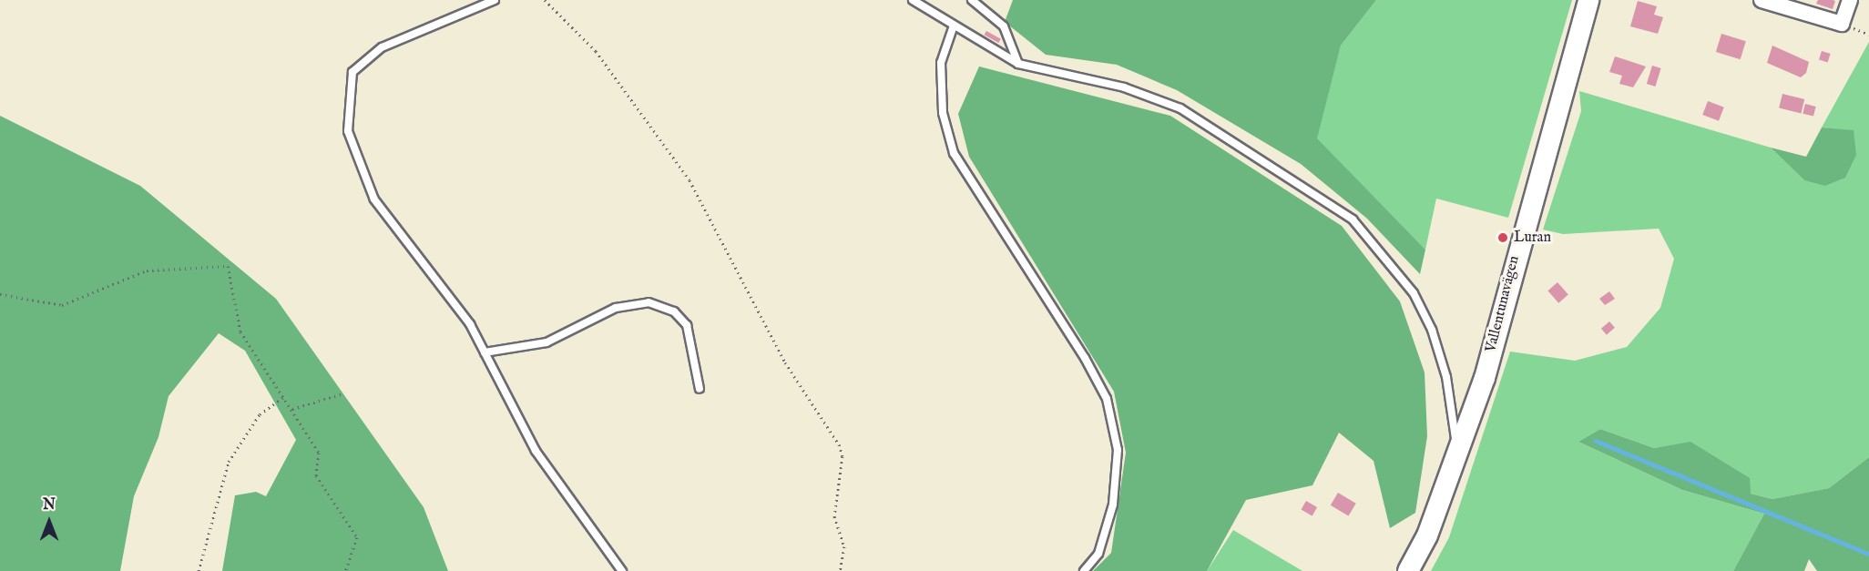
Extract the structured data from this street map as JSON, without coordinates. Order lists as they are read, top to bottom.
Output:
{
  "streets": {
    "main road": ["Vallentunavägen"]
  },
  "places": ["Luran"],
  "north": "top"
}
